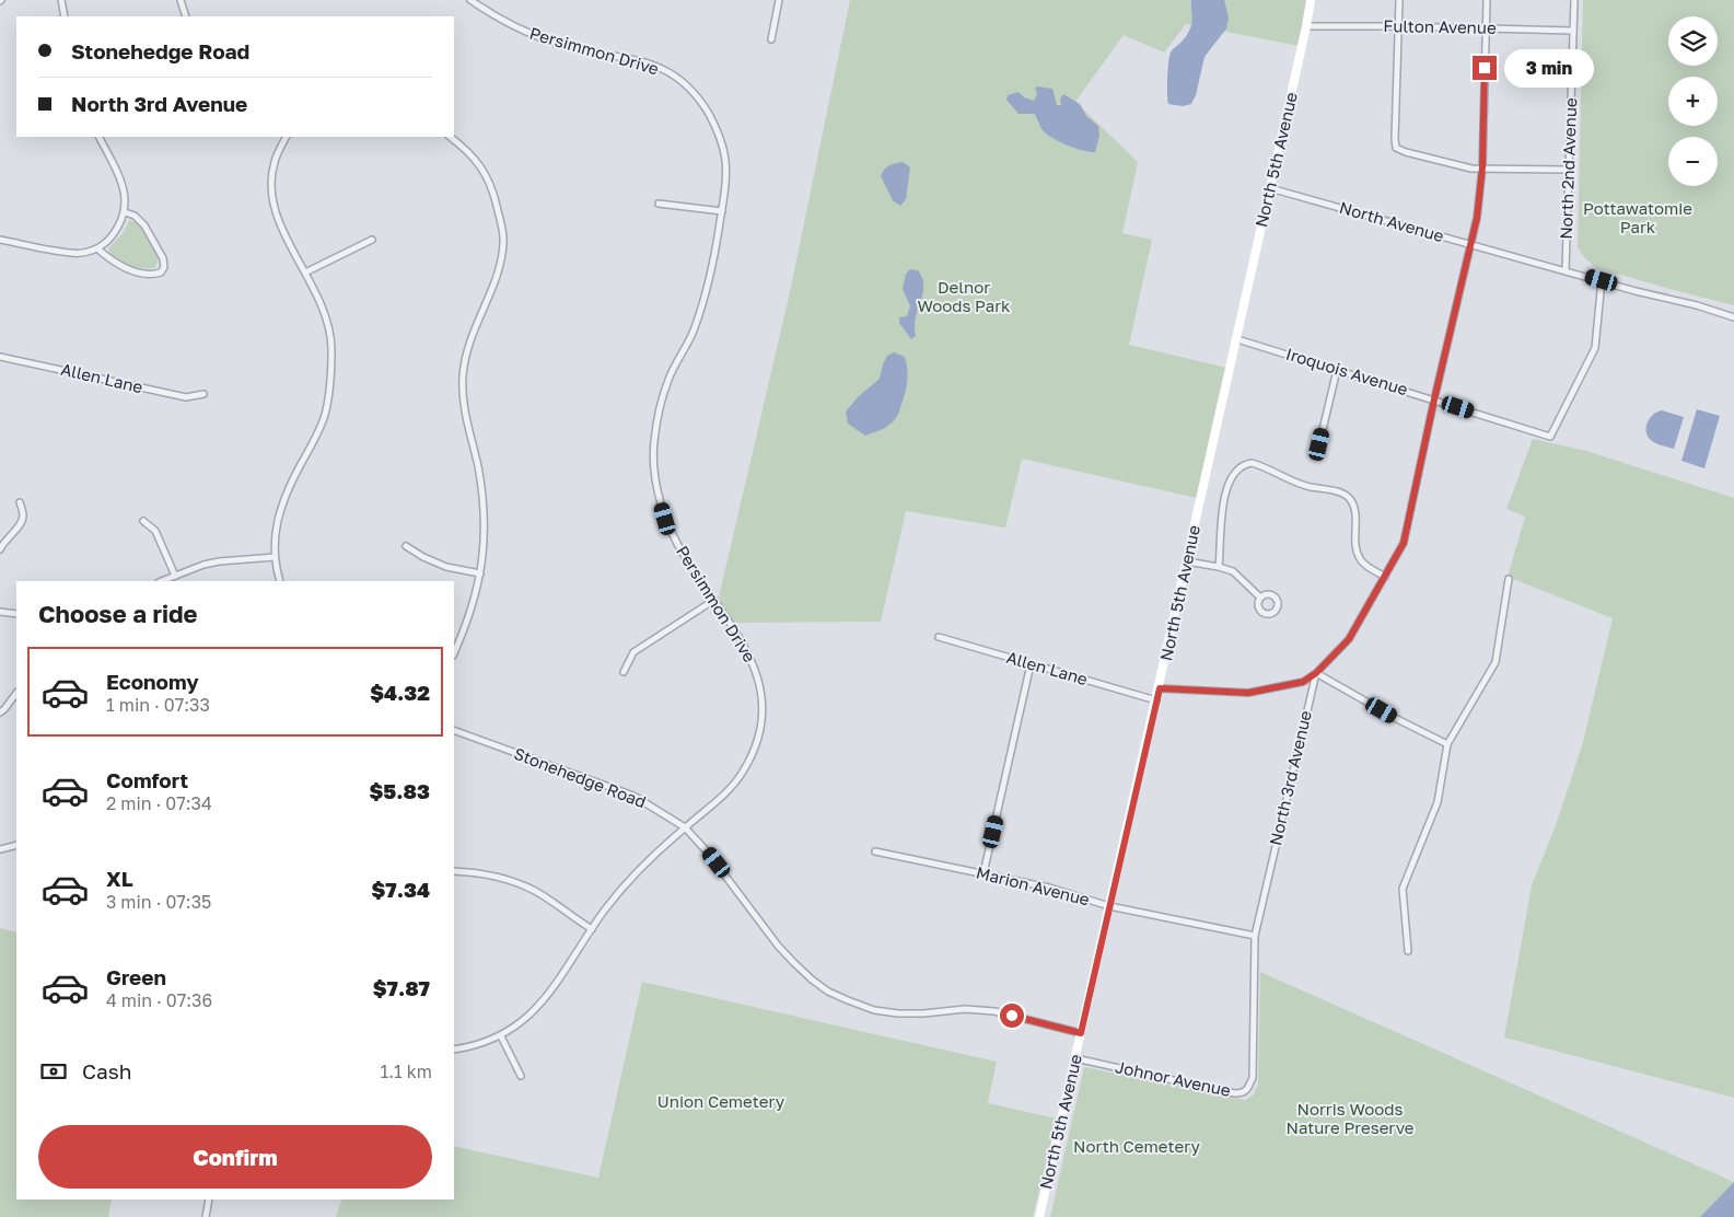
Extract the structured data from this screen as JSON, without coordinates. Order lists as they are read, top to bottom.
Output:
{
  "streets": {
    "main road": ["North 5th Avenue"],
    "street": [
      "Fulton Avenue",
      "Persimmon Drive",
      "North 2nd Avenue",
      "North Avenue",
      "Iroquois Avenue",
      "Allen Lane",
      "Stonehedge Road",
      "North 3rd Avenue",
      "Marion Avenue",
      "Johnor Avenue"
    ]
  },
  "crossings": [
    ["Fulton Avenue", "North 5th Avenue"],
    ["Fulton Avenue", "North 2nd Avenue"],
    ["Persimmon Drive", "Stonehedge Road"],
    ["North 5th Avenue", "North Avenue"],
    ["North 5th Avenue", "Iroquois Avenue"],
    ["North 5th Avenue", "Allen Lane"],
    ["North 5th Avenue", "Stonehedge Road"],
    ["North 5th Avenue", "Marion Avenue"],
    ["North 5th Avenue", "Johnor Avenue"],
    ["North 2nd Avenue", "North Avenue"],
    ["North Avenue", "Iroquois Avenue"],
    ["North 3rd Avenue", "Marion Avenue"],
    ["North 3rd Avenue", "Johnor Avenue"],
    ["Marion Avenue", "Johnor Avenue"]
  ],
  "parks": [
    "Pottawatomie Park",
    "Delnor Woods Park",
    "Union Cemetery",
    "Norris Woods Nature Preserve",
    "North Cemetery"
  ],
  "page": {
    "map_buttons": ["+", "−"],
    "banner": ["Stonehedge Road", "North 3rd Avenue"],
    "bubble": "3 min",
    "heading": "Choose a ride",
    "list": [
      {
        "name": "Economy",
        "note": "1 min · 07:33",
        "value": "$4.32"
      },
      {
        "name": "Comfort",
        "note": "2 min · 07:34",
        "value": "$5.83"
      },
      {
        "name": "XL",
        "note": "3 min · 07:35",
        "value": "$7.34"
      },
      {
        "name": "Green",
        "note": "4 min · 07:36",
        "value": "$7.87"
      }
    ],
    "pay": ["Cash", "1.1 km"],
    "buttons": "Confirm"
  }
}
